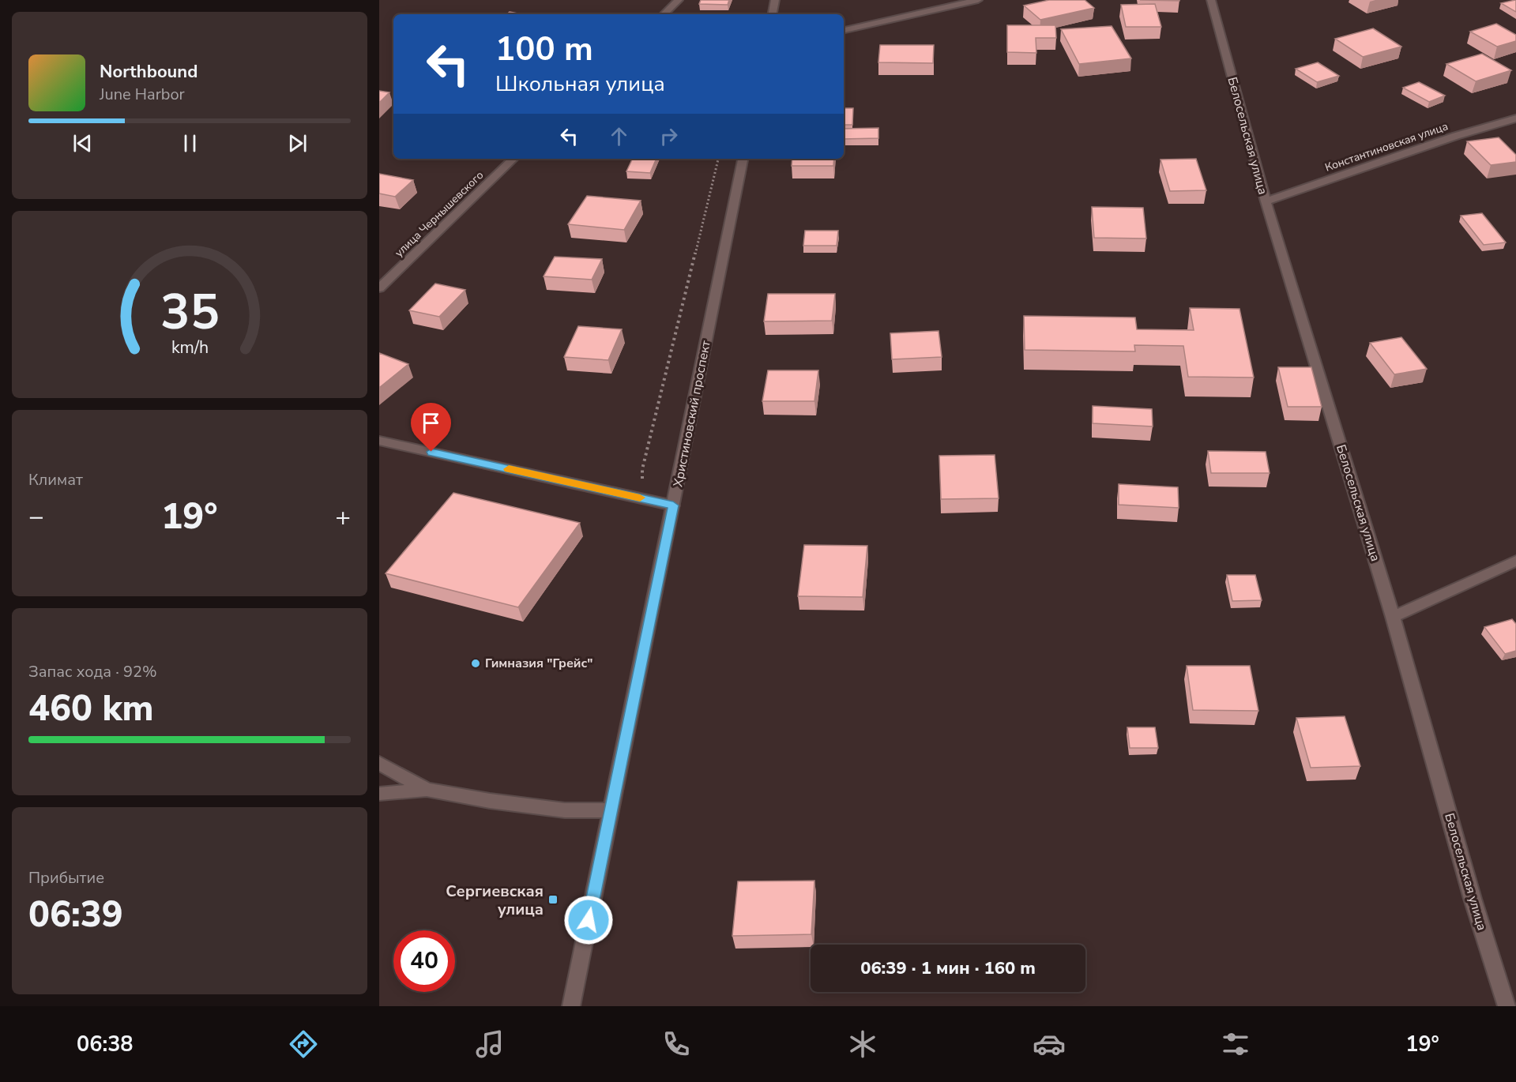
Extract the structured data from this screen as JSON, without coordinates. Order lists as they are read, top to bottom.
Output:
{
  "streets": {
    "street": [
      "Белосельская улица",
      "Константиновская улица",
      "улица Чернышевского",
      "Христиновский проспект"
    ]
  },
  "crossings": [
    ["Белосельская улица", "Константиновская улица"]
  ],
  "places": {
    "other": ["Гимназия \"Грейс\""],
    "transit": ["Сергиевская улица"]
  },
  "page": {
    "turn": ["100 m", "Школьная улица"],
    "song": ["Northbound", "June Harbor"],
    "tile": [
      "Климат",
      ["Запас хода · 92%", "460 km"],
      ["Прибытие", "06:39"]
    ],
    "heat": ["−", "19°", "+"],
    "limit": "40",
    "trip": "06:39 · 1 мин · 160 m",
    "tabs": ["06:38", "19°"],
    "gauge": ["35", "km/h"]
  }
}
